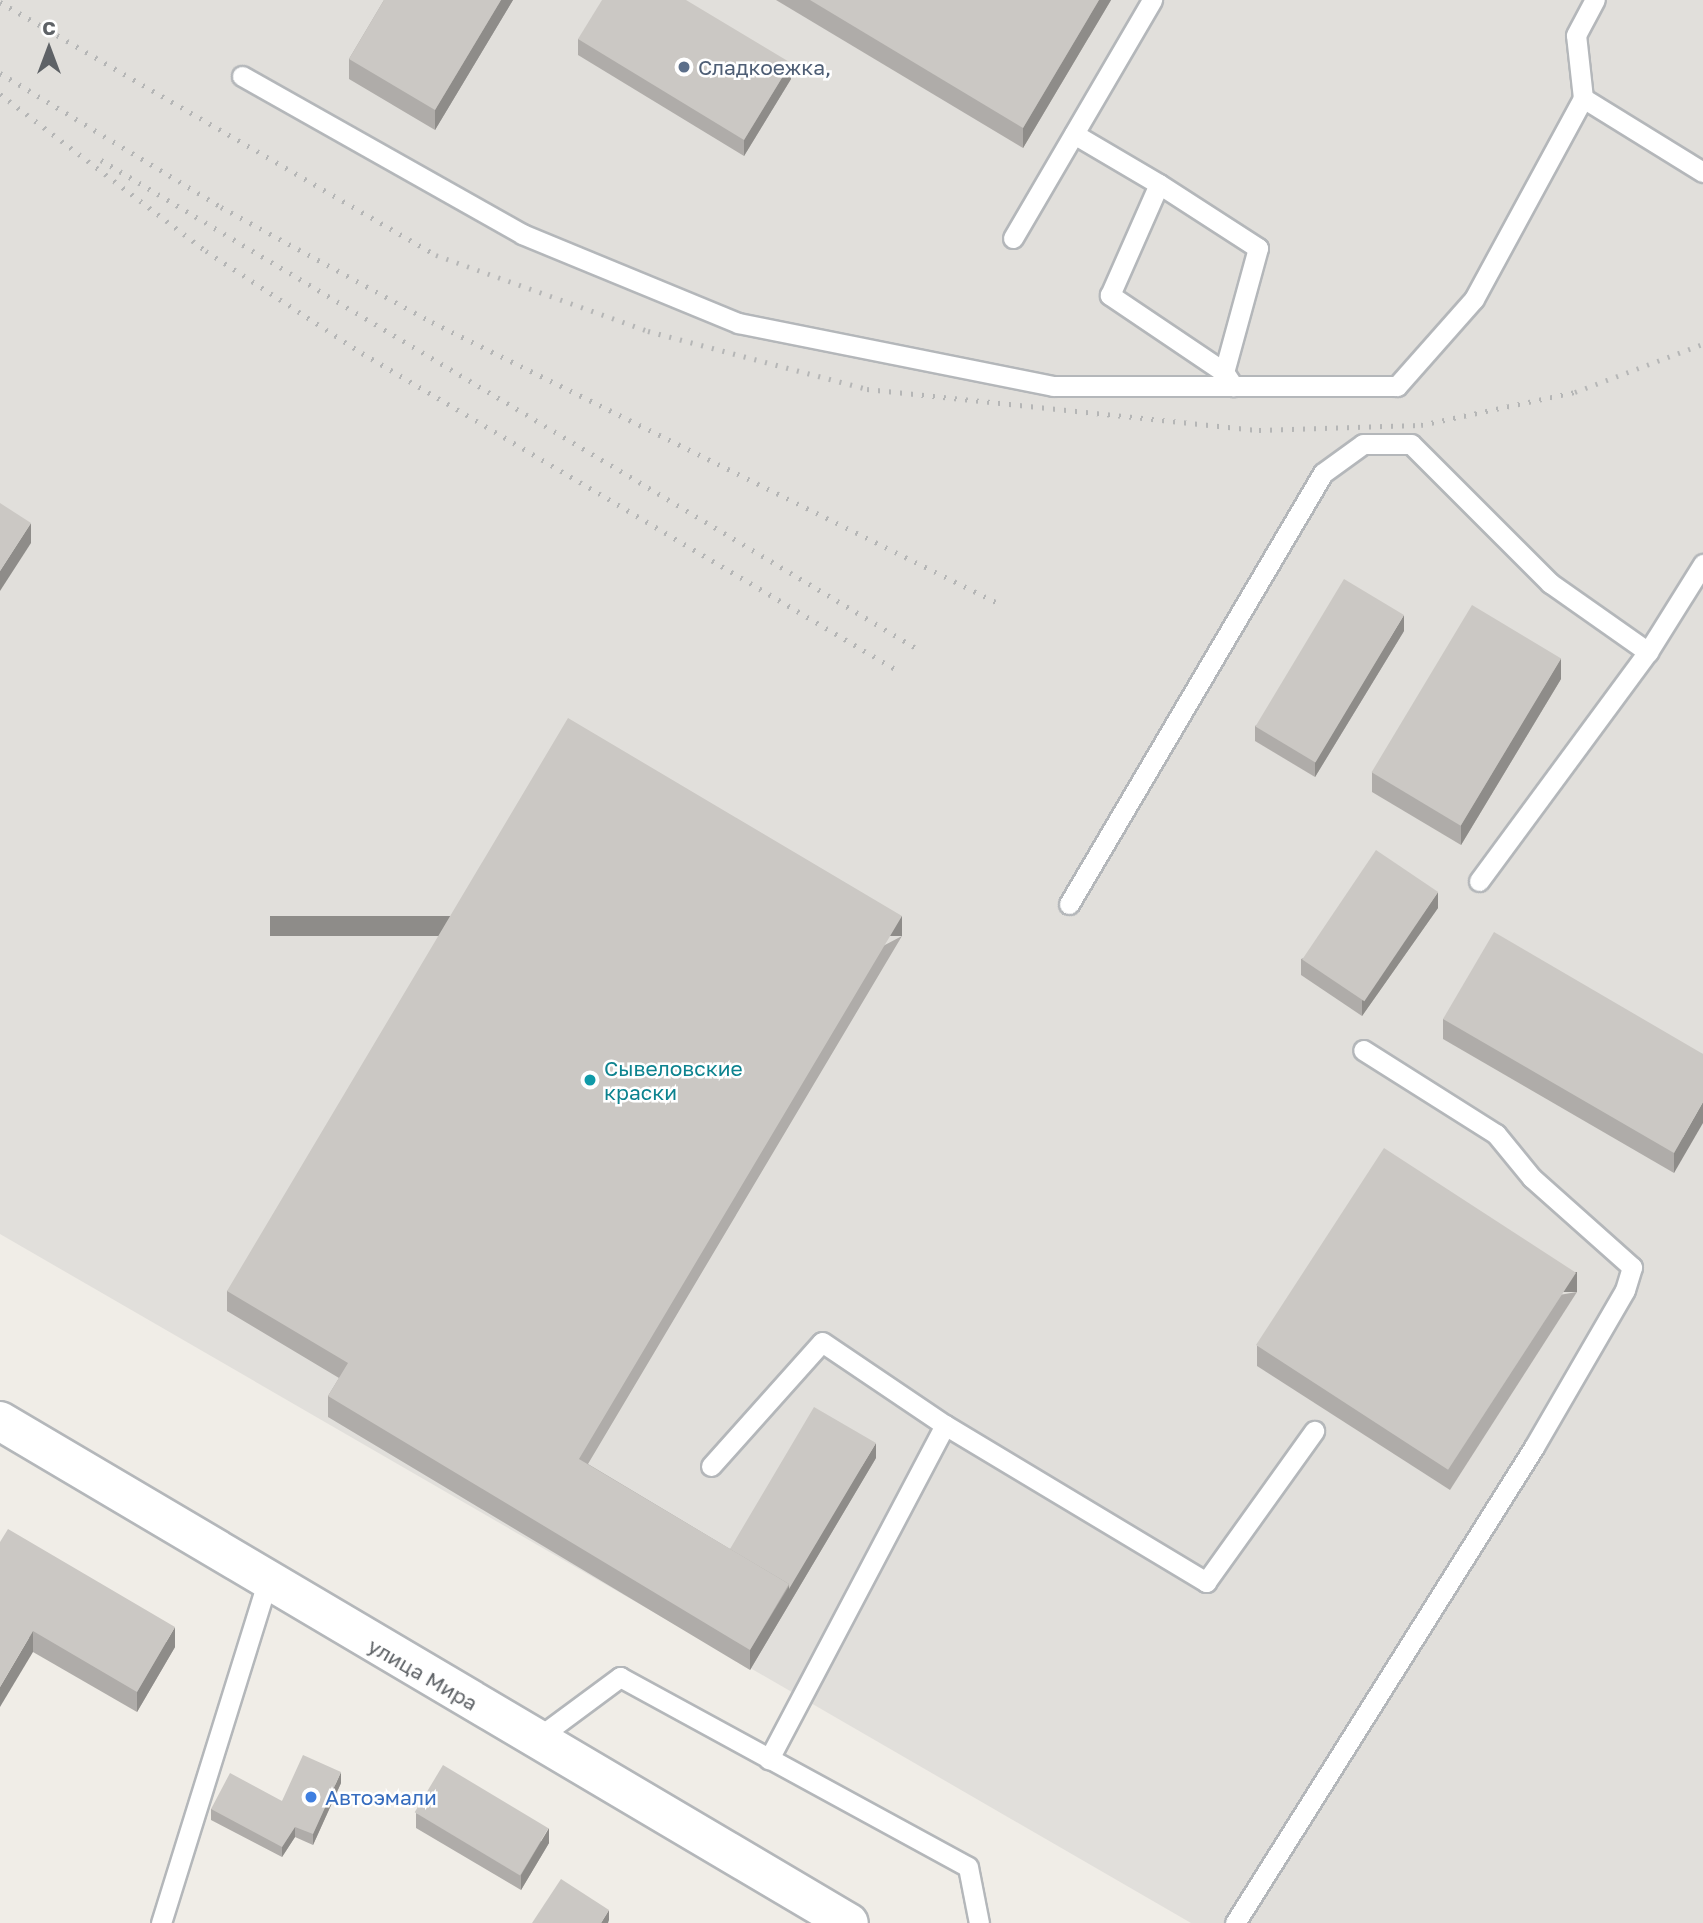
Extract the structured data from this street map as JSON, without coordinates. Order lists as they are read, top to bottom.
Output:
{
  "streets": {
    "main road": ["улица Мира"]
  },
  "places": ["Сладкоежка,", "Сывеловские краски", "Автоэмали"],
  "north": "top"
}
